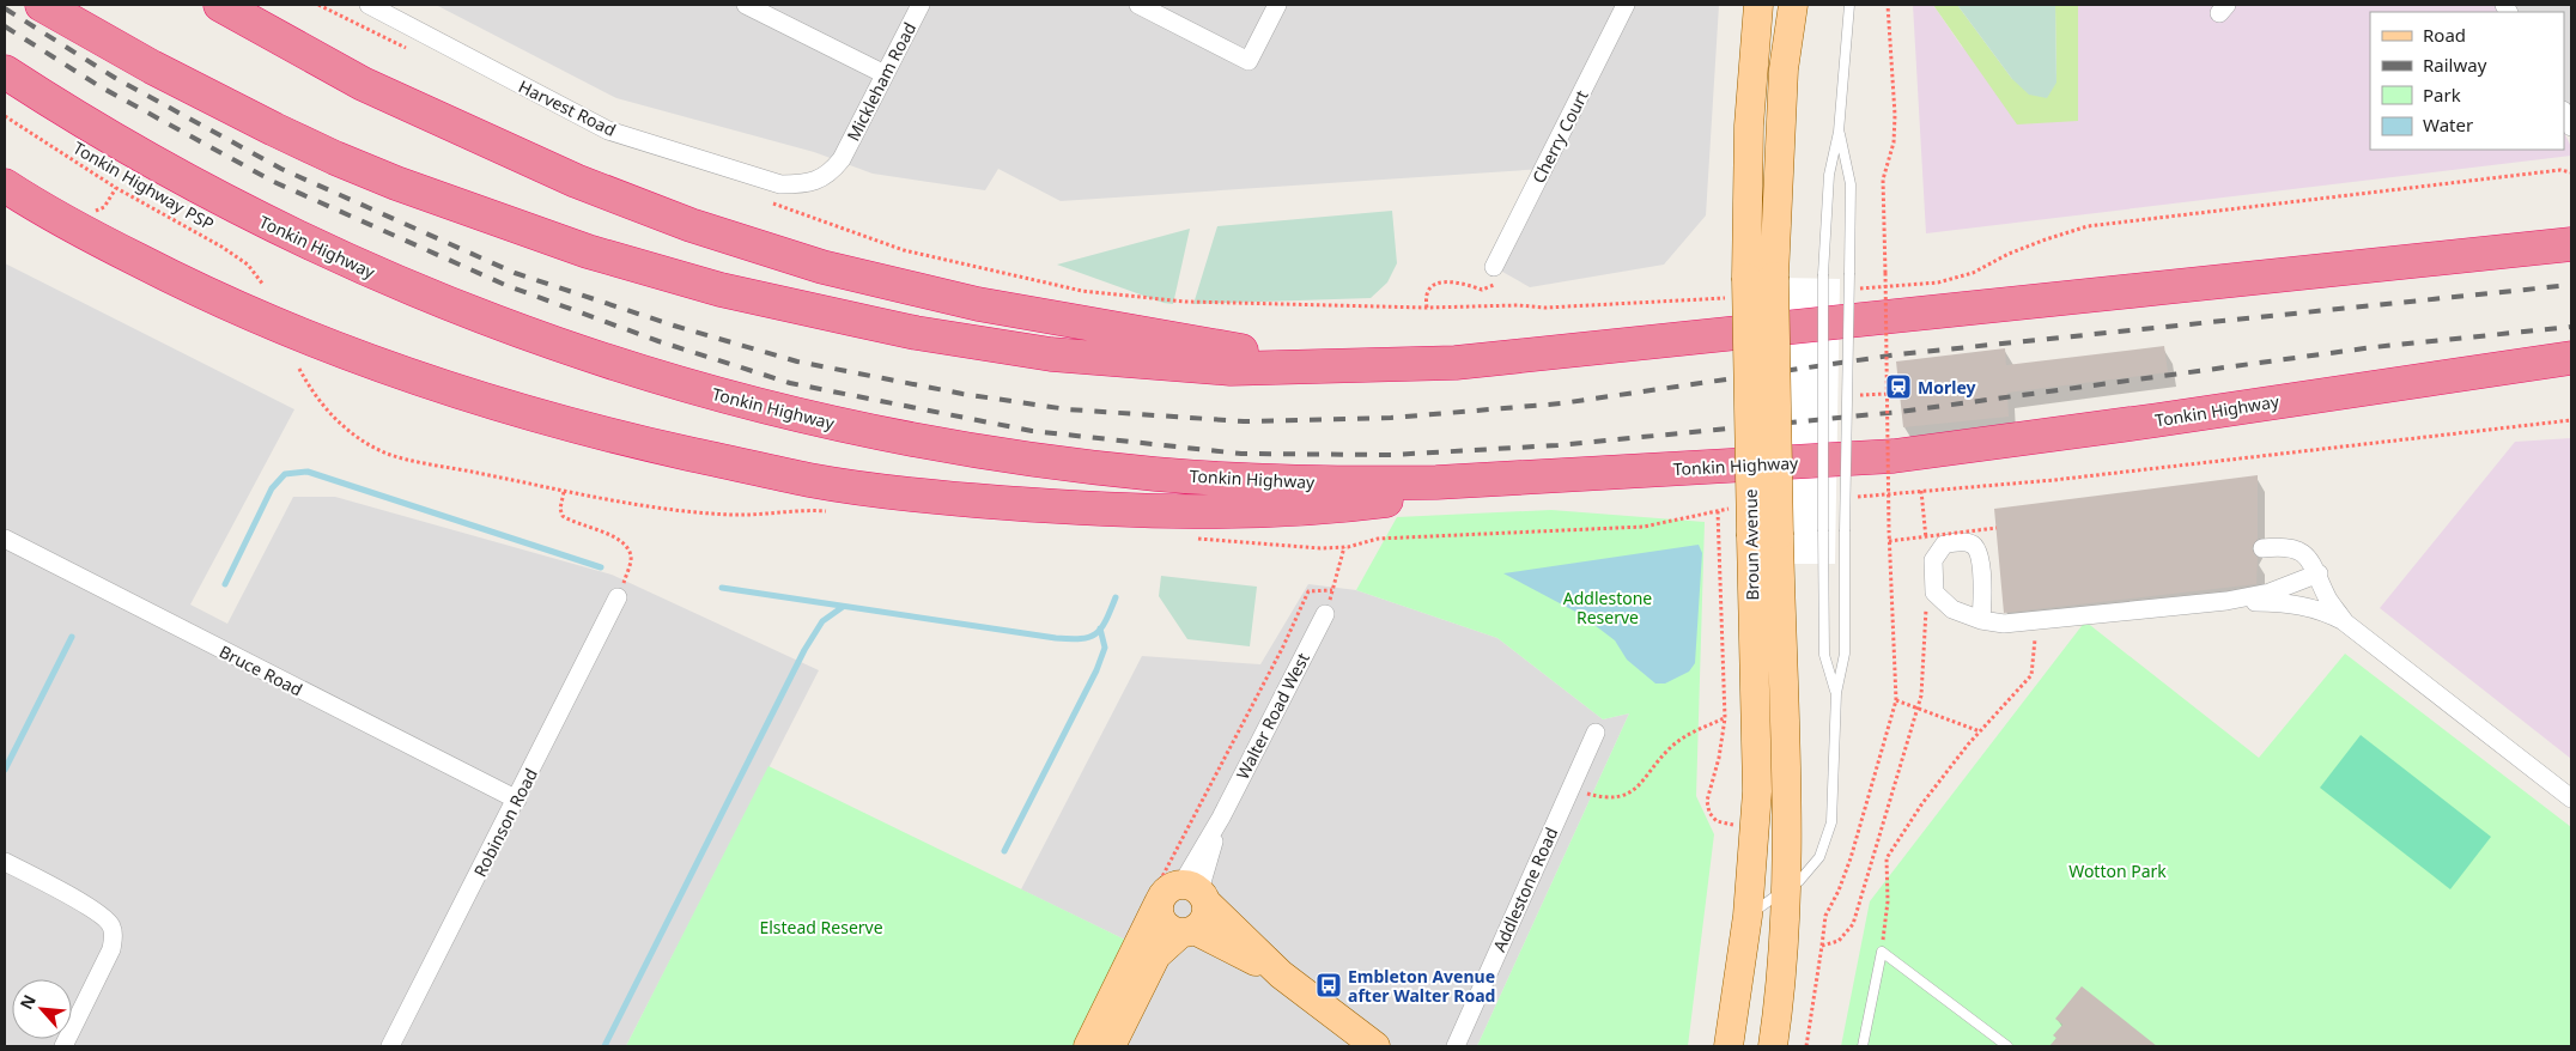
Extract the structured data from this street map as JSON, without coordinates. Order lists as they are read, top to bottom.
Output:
{
  "streets": {
    "highway": ["Tonkin Highway"],
    "main road": ["Broun Avenue", "Walter Road West"],
    "street": [
      "Mickleham Road",
      "Harvest Road",
      "Cherry Court",
      "Bruce Road",
      "Robinson Road",
      "Addlestone Road"
    ],
    "path": ["Tonkin Highway PSP"]
  },
  "crossings": [
    ["Mickleham Road", "Harvest Road"],
    ["Bruce Road", "Robinson Road"]
  ],
  "parks": ["Addlestone Reserve", "Wotton Park", "Elstead Reserve"],
  "places": {
    "station": ["Morley"],
    "bus stop": ["Embleton Avenue after Walter Road"]
  },
  "legend": [
    "Road",
    "Railway",
    "Park",
    "Water"
  ],
  "north": "top left"
}
